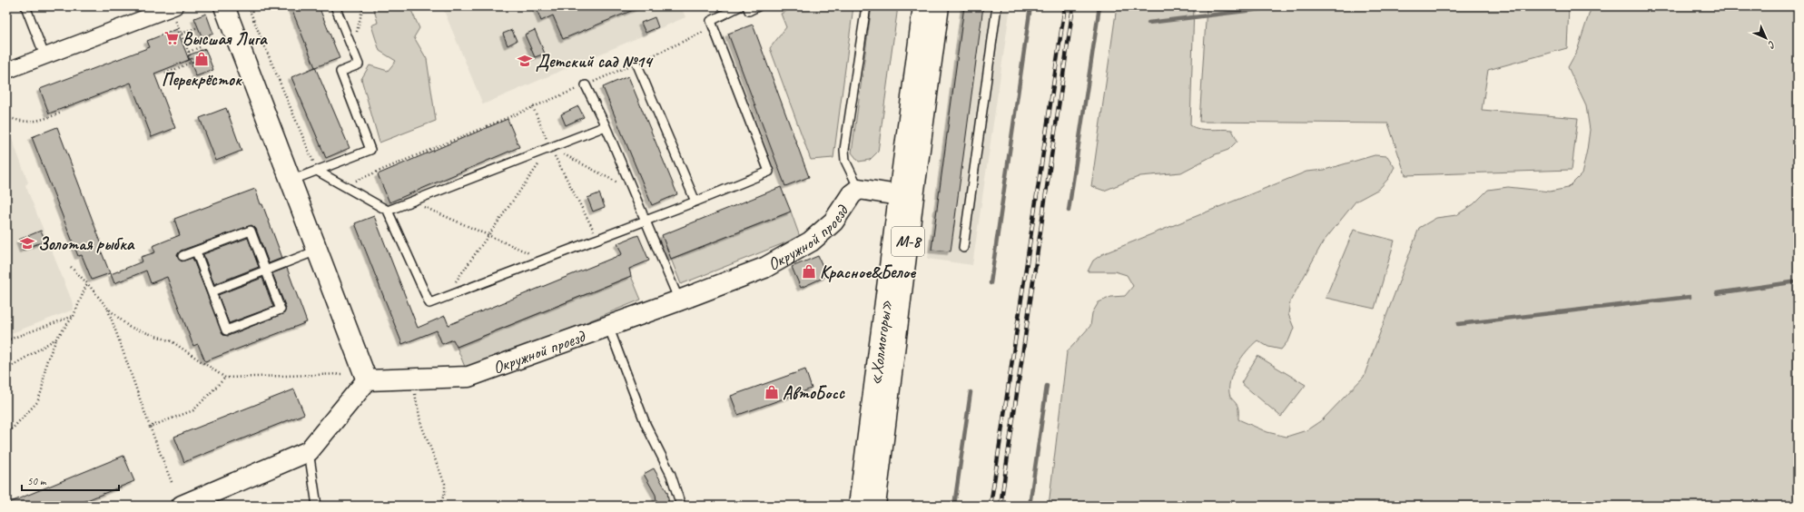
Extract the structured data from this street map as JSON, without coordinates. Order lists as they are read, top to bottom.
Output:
{
  "streets": {
    "main road": ["Окружной проезд", "М-8", "«Холмогоры»"]
  },
  "crossings": [
    ["Окружной проезд", "«Холмогоры»"]
  ],
  "places": {
    "supermarket": ["Высшая Лига"],
    "shop": ["Перекрёсток", "Красное&Белое", "АвтоБосс"],
    "school or university": ["Детский сад №14", "Золотая рыбка"]
  },
  "scale_bar": "50 m",
  "north": "bottom right"
}
